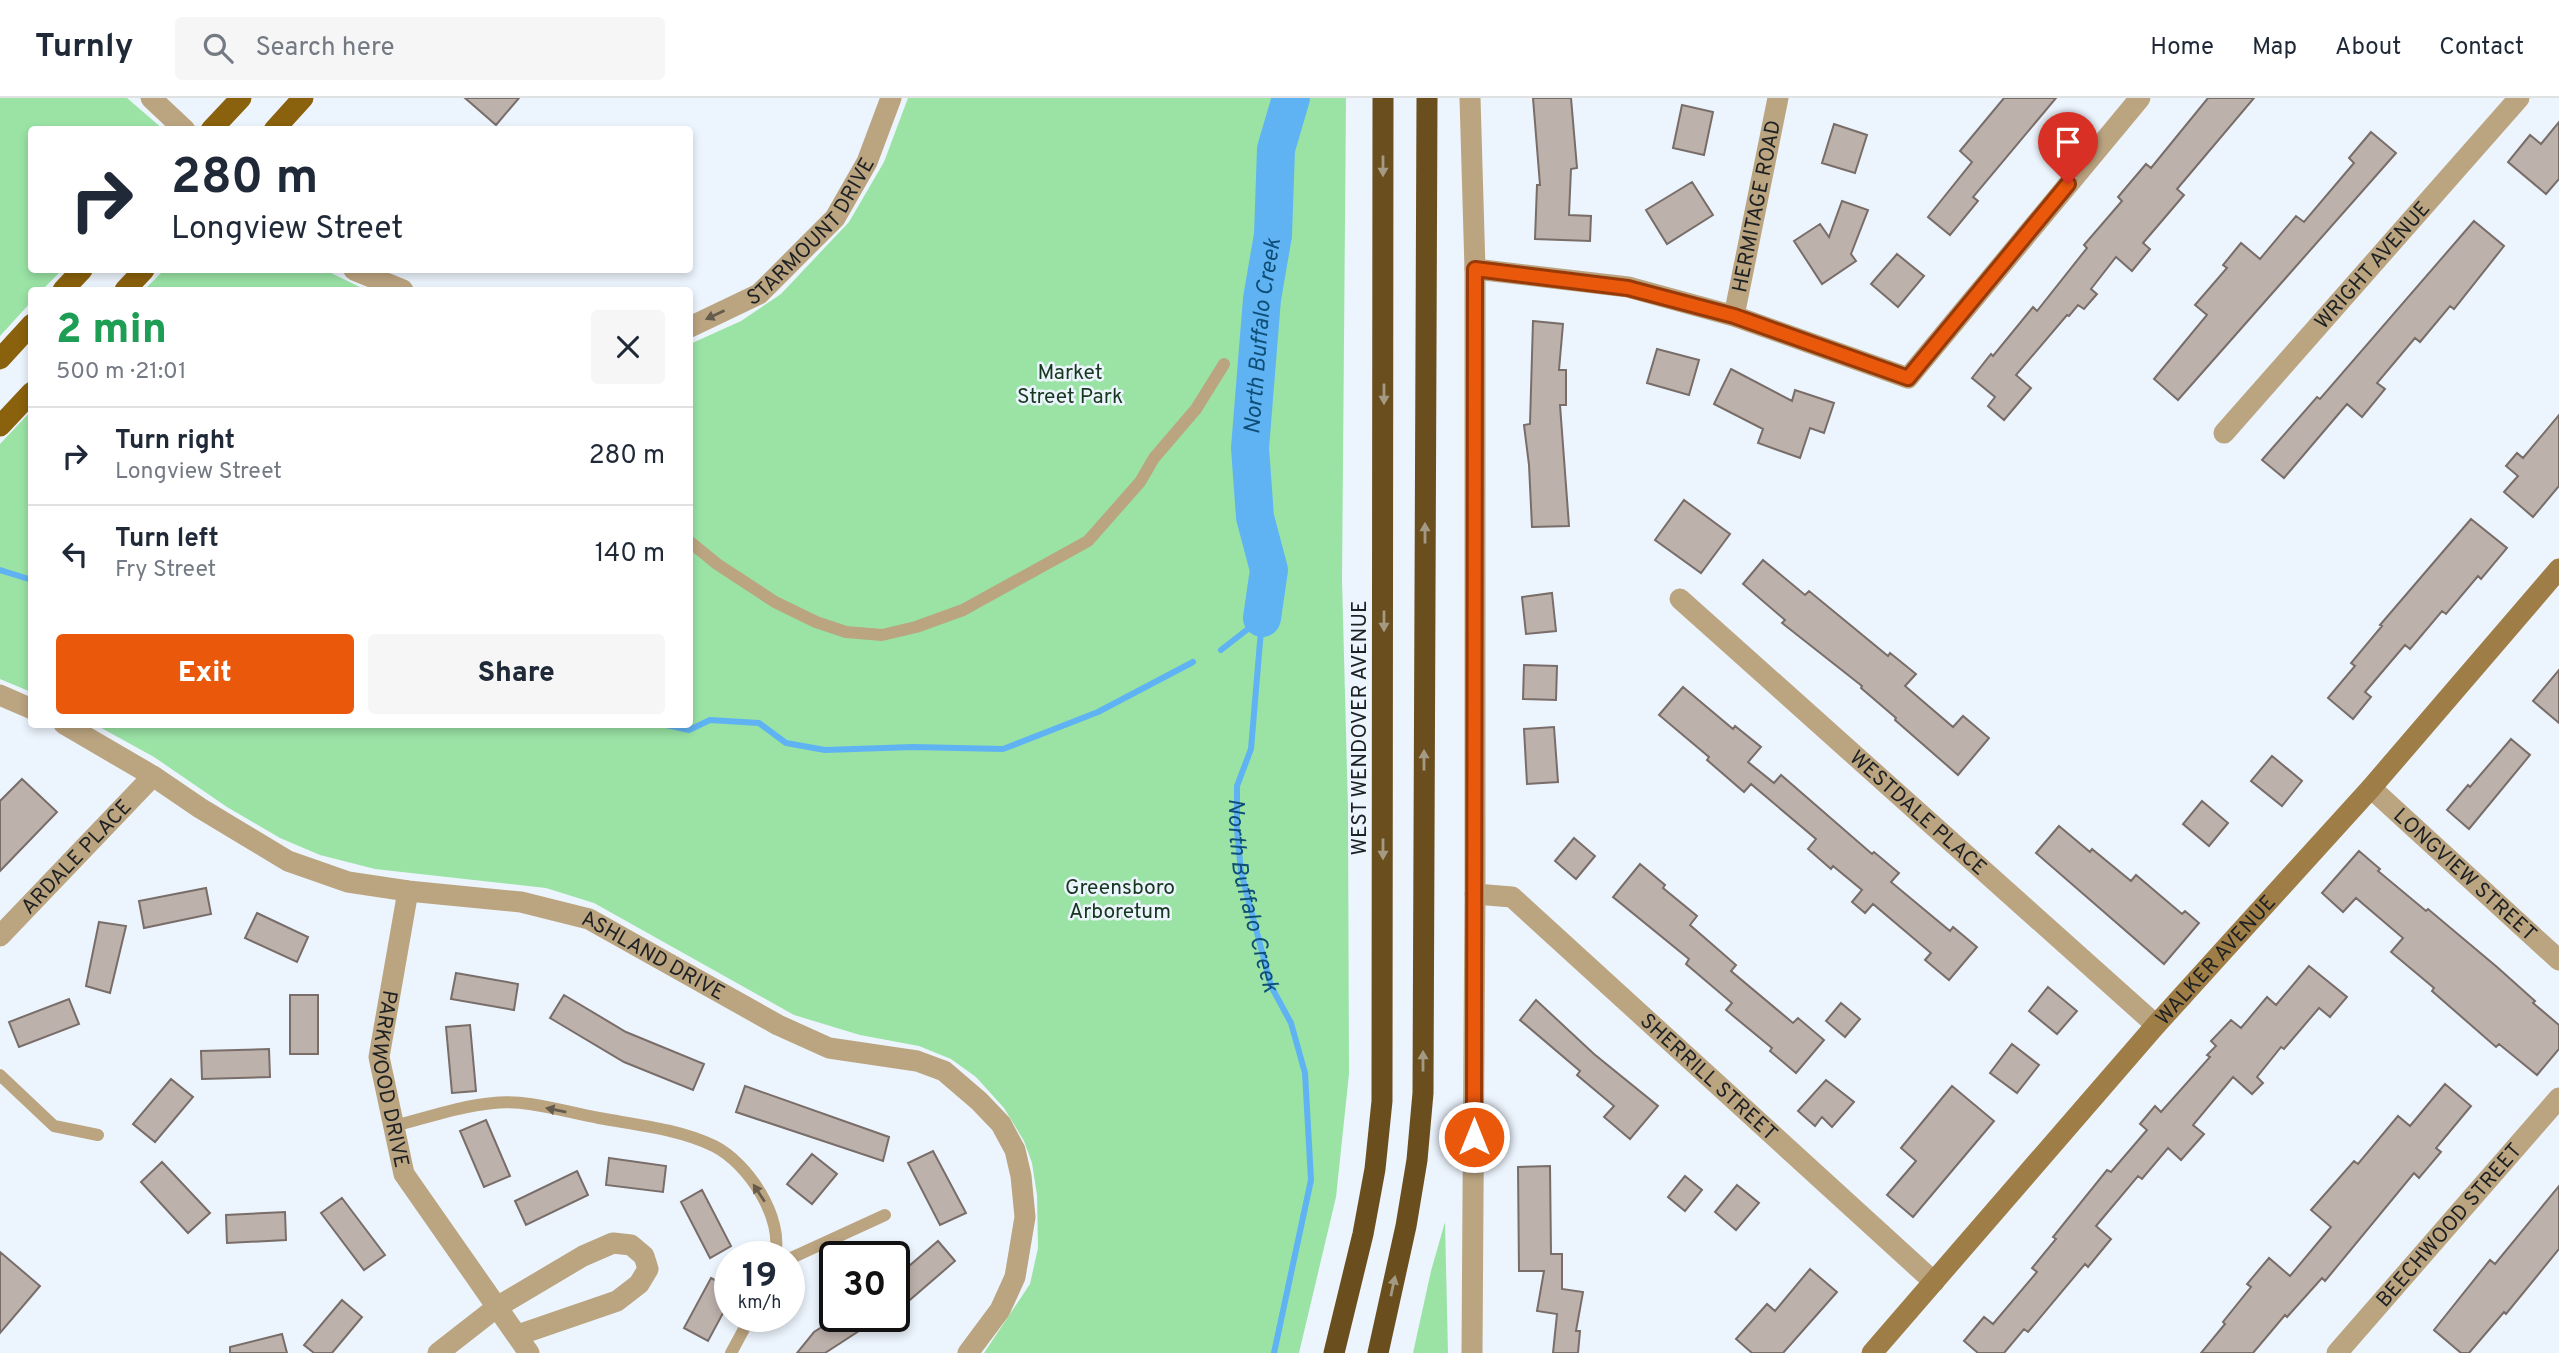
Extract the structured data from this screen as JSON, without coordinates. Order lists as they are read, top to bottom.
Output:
{
  "streets": {
    "highway": ["WEST WENDOVER AVENUE"],
    "street": [
      "HERMITAGE ROAD",
      "STARMOUNT DRIVE",
      "WRIGHT AVENUE",
      "WESTDALE PLACE",
      "ARDALE PLACE",
      "LONGVIEW STREET",
      "ASHLAND DRIVE",
      "WALKER AVENUE",
      "PARKWOOD DRIVE",
      "SHERRILL STREET",
      "BEECHWOOD STREET"
    ]
  },
  "crossings": [
    ["WESTDALE PLACE", "WALKER AVENUE"],
    ["ARDALE PLACE", "ASHLAND DRIVE"],
    ["LONGVIEW STREET", "WALKER AVENUE"],
    ["ASHLAND DRIVE", "PARKWOOD DRIVE"],
    ["WALKER AVENUE", "SHERRILL STREET"]
  ],
  "one_way": ["STARMOUNT DRIVE"],
  "water": ["North Buffalo Creek"],
  "parks": ["Market Street Park", "Greensboro Arboretum"],
  "page": {
    "header": "Turnly",
    "search": "Search here",
    "nav": [
      "Home",
      "Map",
      "About",
      "Contact"
    ],
    "turn": ["280 m", "Longview Street"],
    "heading": ["2 min", "500 m · 21:01"],
    "list": [
      {
        "name": "Turn right",
        "note": "Longview Street",
        "value": "280 m"
      },
      {
        "name": "Turn left",
        "note": "Fry Street",
        "value": "140 m"
      }
    ],
    "buttons": ["Exit", "Share"],
    "speed": "19 km/h",
    "limit": "30"
  }
}
